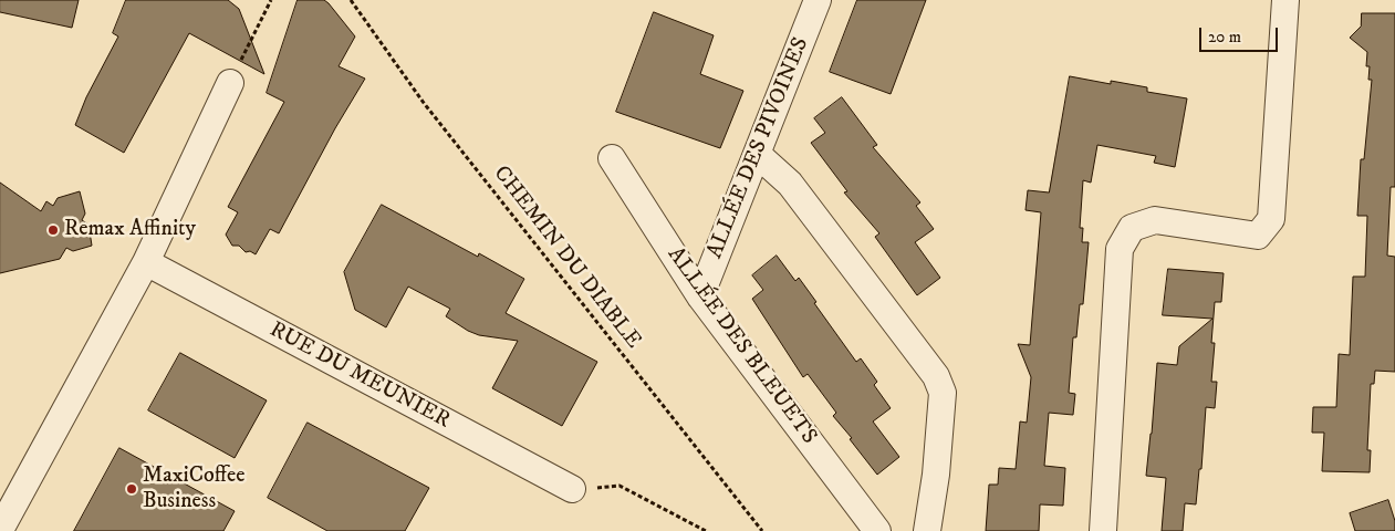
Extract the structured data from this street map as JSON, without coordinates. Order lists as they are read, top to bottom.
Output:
{
  "streets": {
    "street": ["ALLÉE DES PIVOINES", "ALLÉE DES BLEUETS", "RUE DU MEUNIER"],
    "path": ["CHEMIN DU DIABLE"]
  },
  "crossings": [
    ["ALLÉE DES PIVOINES", "ALLÉE DES BLEUETS"]
  ],
  "places": ["Remax Affinity", "MaxiCoffee Business"],
  "scale_bar": "20 m"
}
